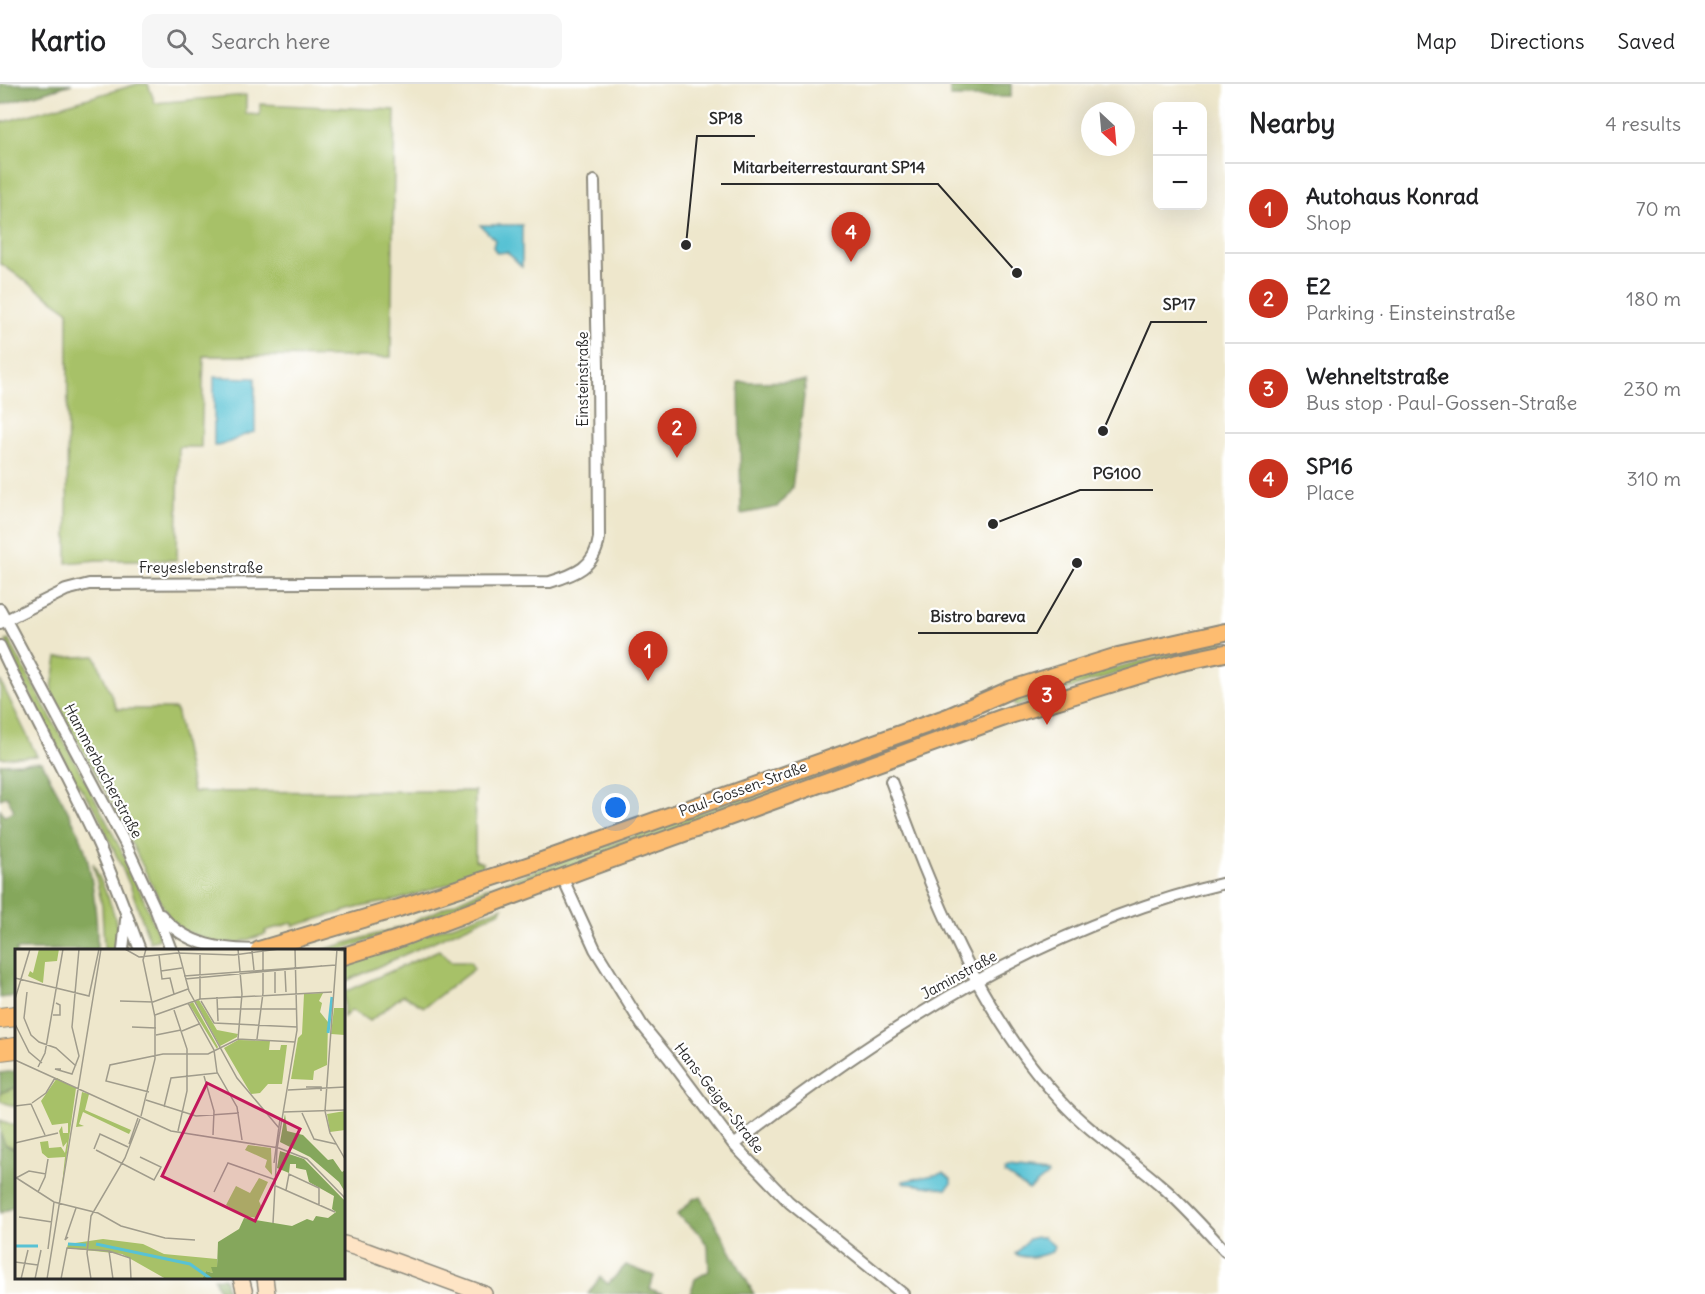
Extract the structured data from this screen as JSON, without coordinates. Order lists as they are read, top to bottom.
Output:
{
  "streets": {
    "main road": ["Paul-Gossen-Straße"],
    "street": [
      "Einsteinstraße",
      "Freyeslebenstraße",
      "Hammerbacherstraße",
      "Jaminstraße",
      "Hans-Geiger-Straße"
    ]
  },
  "crossings": [
    ["Einsteinstraße", "Freyeslebenstraße"],
    ["Freyeslebenstraße", "Hammerbacherstraße"],
    ["Hammerbacherstraße", "Paul-Gossen-Straße"],
    ["Paul-Gossen-Straße", "Hans-Geiger-Straße"],
    ["Jaminstraße", "Hans-Geiger-Straße"]
  ],
  "places": [
    "SP18",
    "Mitarbeiterrestaurant SP14",
    "SP17",
    "PG100",
    "Bistro bareva"
  ],
  "north": "bottom right",
  "page": {
    "header": "Kartio",
    "search": "Search here",
    "nav": ["Map", "Directions", "Saved"],
    "heading": ["Nearby", "4 results"],
    "map_buttons": ["+", "−"],
    "list": [
      {
        "mark": "1",
        "name": "Autohaus Konrad",
        "note": "Shop",
        "value": "70 m"
      },
      {
        "mark": "2",
        "name": "E2",
        "note": "Parking · Einsteinstraße",
        "value": "180 m"
      },
      {
        "mark": "3",
        "name": "Wehneltstraße",
        "note": "Bus stop · Paul-Gossen-Straße",
        "value": "230 m"
      },
      {
        "mark": "4",
        "name": "SP16",
        "note": "Place",
        "value": "310 m"
      }
    ],
    "pins": [
      "4",
      "2",
      "1",
      "3"
    ]
  }
}
